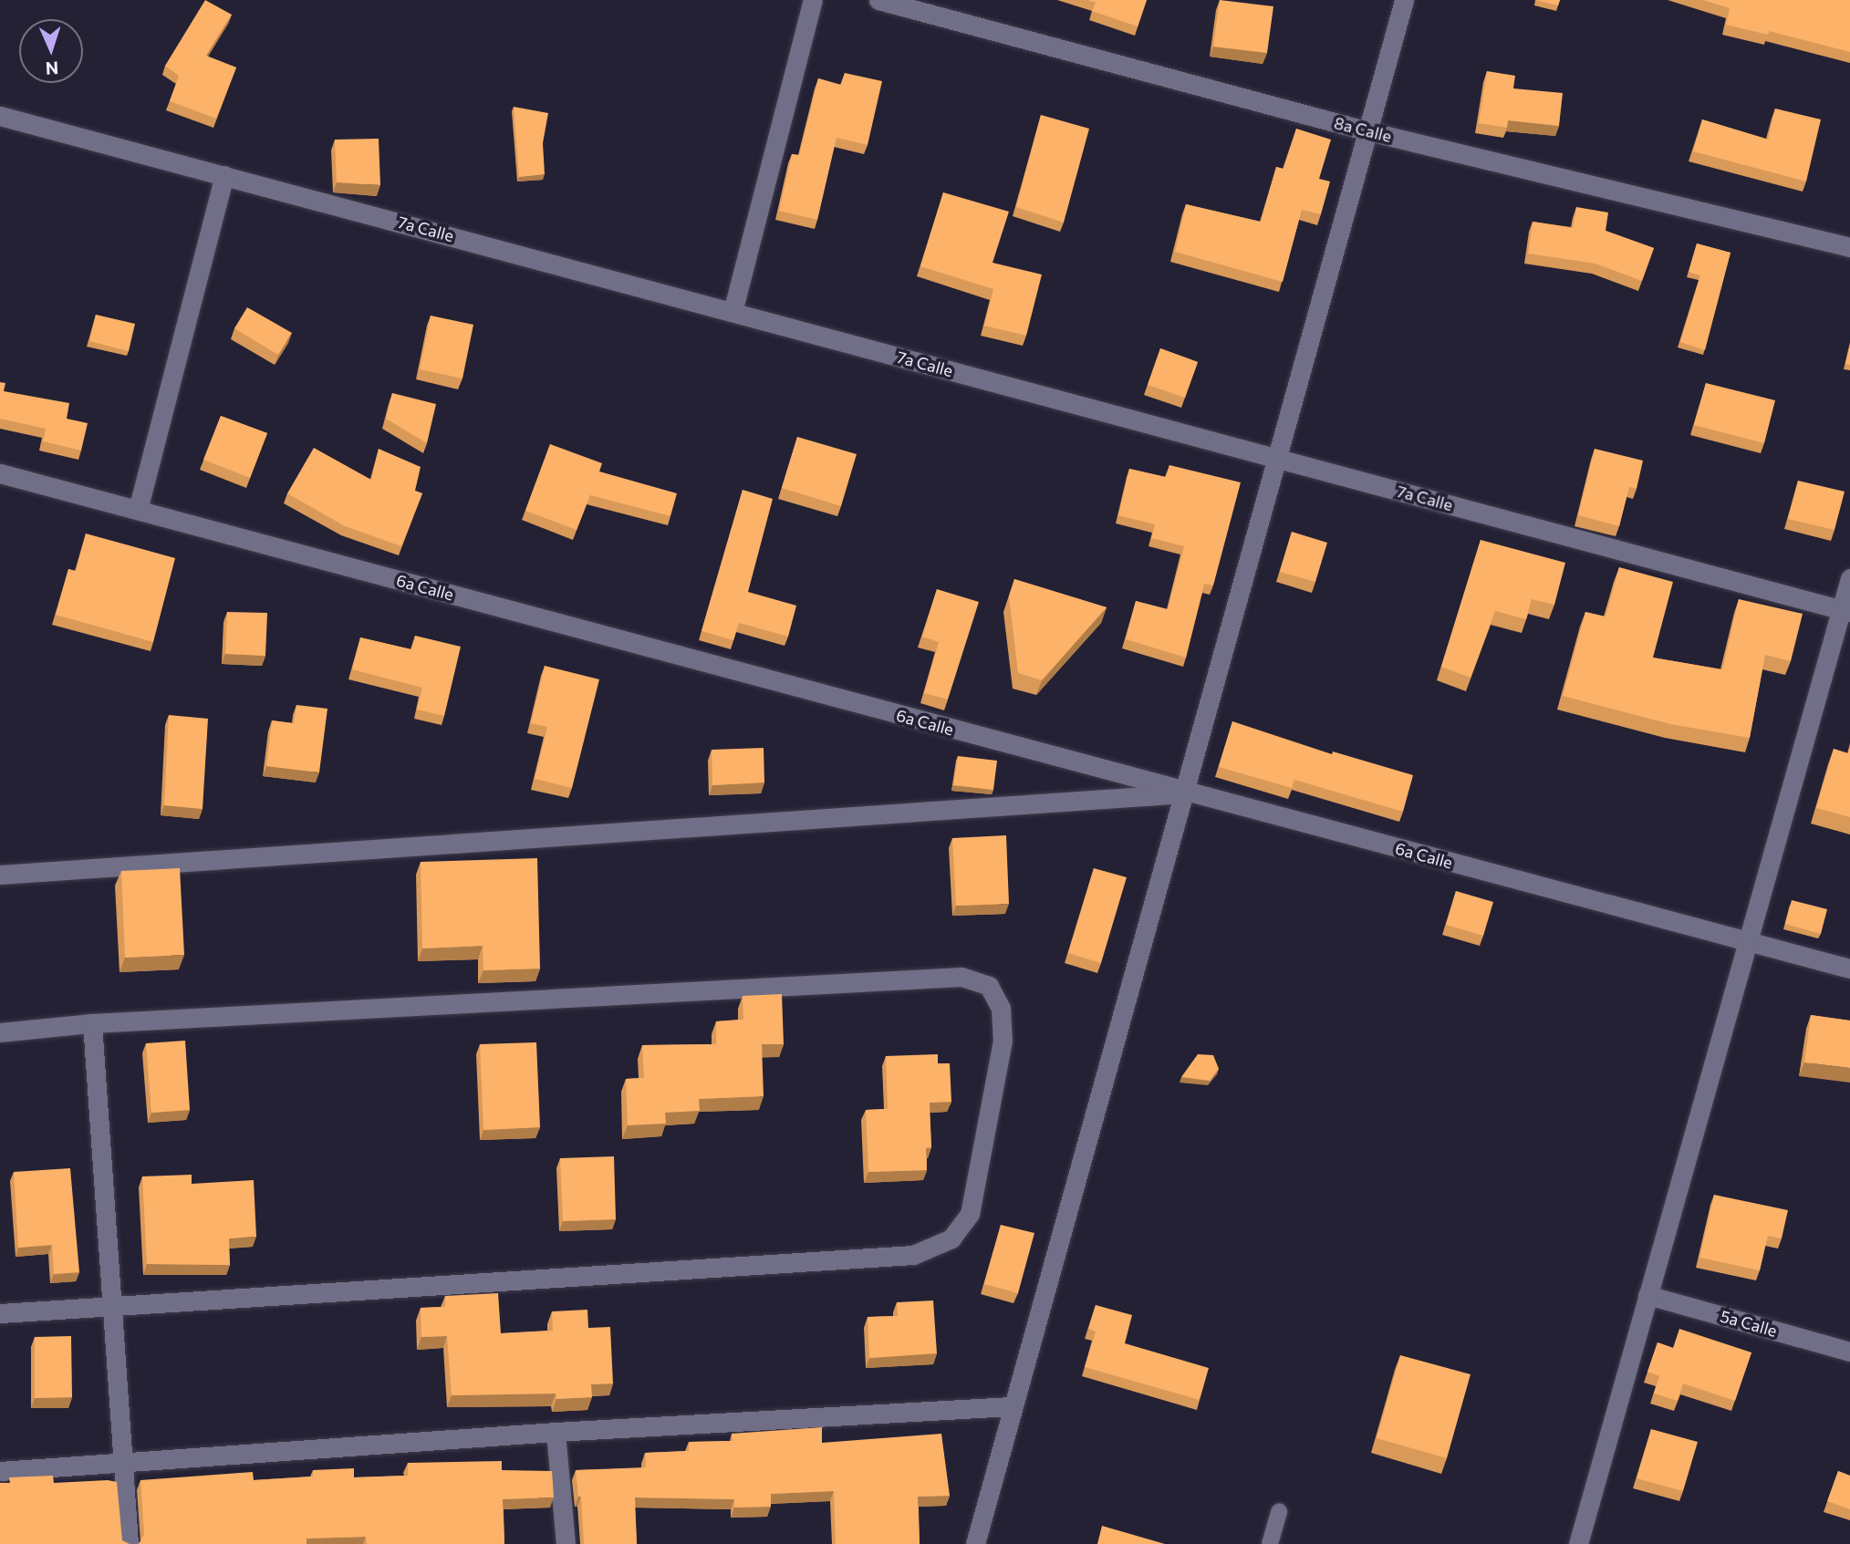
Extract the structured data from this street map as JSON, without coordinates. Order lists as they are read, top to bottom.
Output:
{
  "streets": {
    "street": [
      "8a Calle",
      "7a Calle",
      "6a Calle",
      "5a Calle"
    ]
  },
  "north": "bottom"
}
